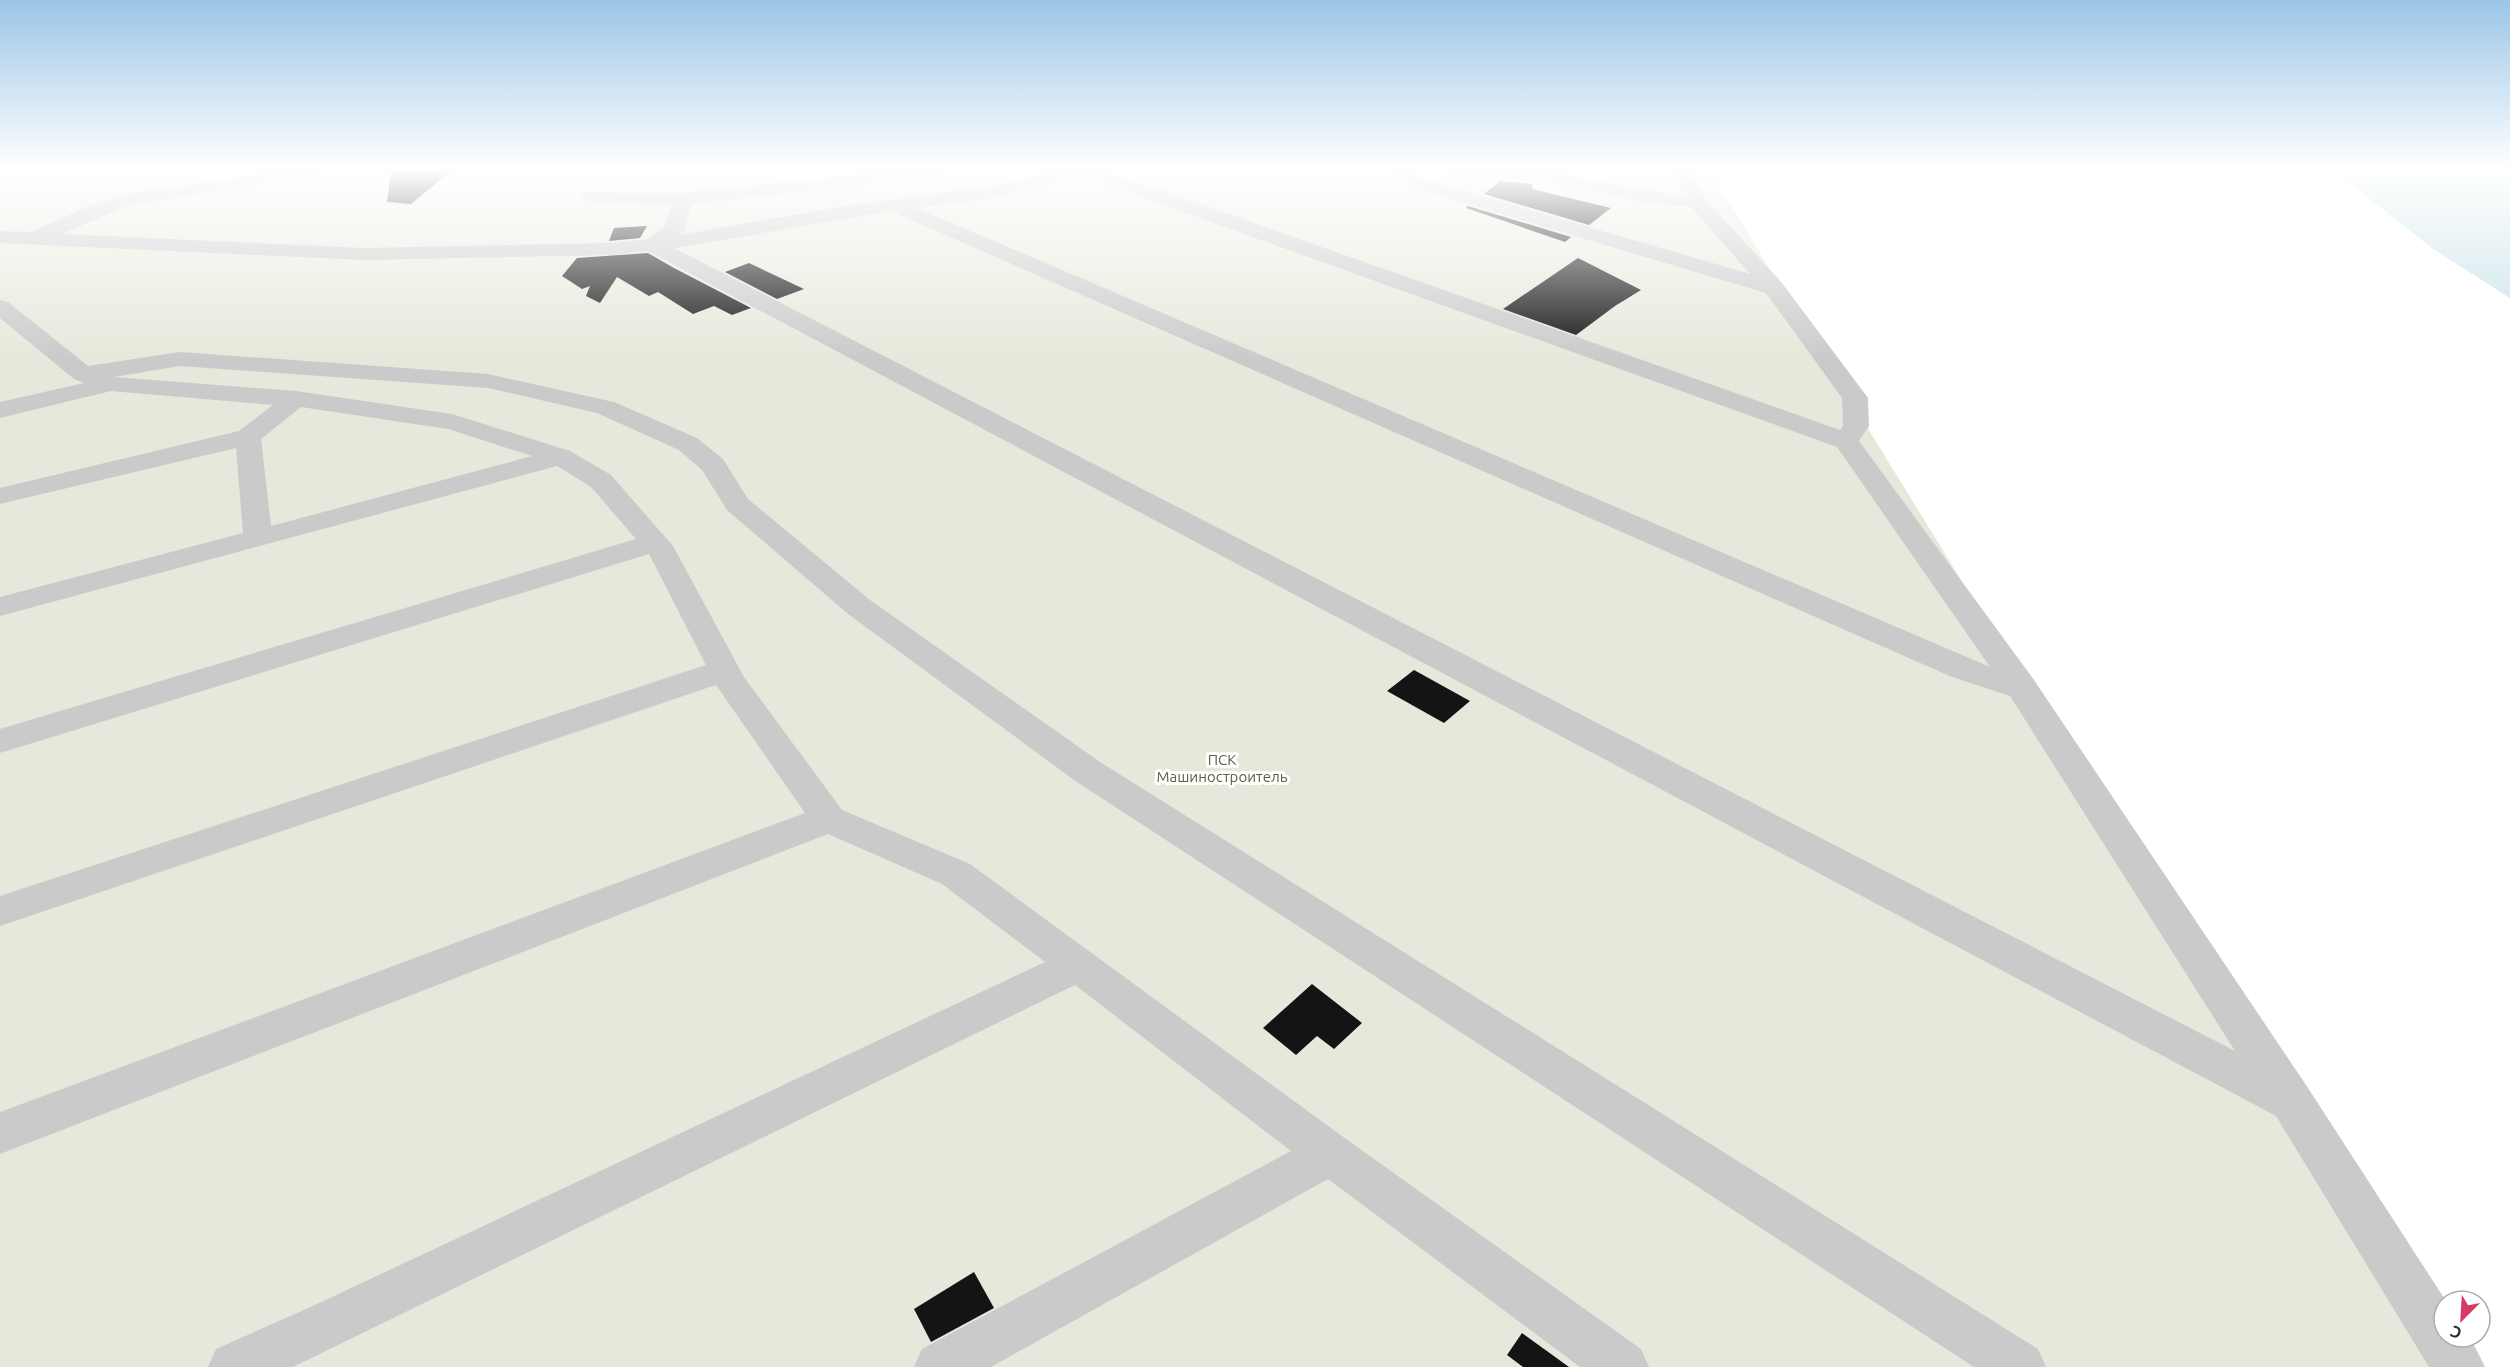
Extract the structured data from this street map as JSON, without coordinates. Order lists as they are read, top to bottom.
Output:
{
  "parks": ["ПСК Машиностроитель"],
  "north": "bottom left"
}
